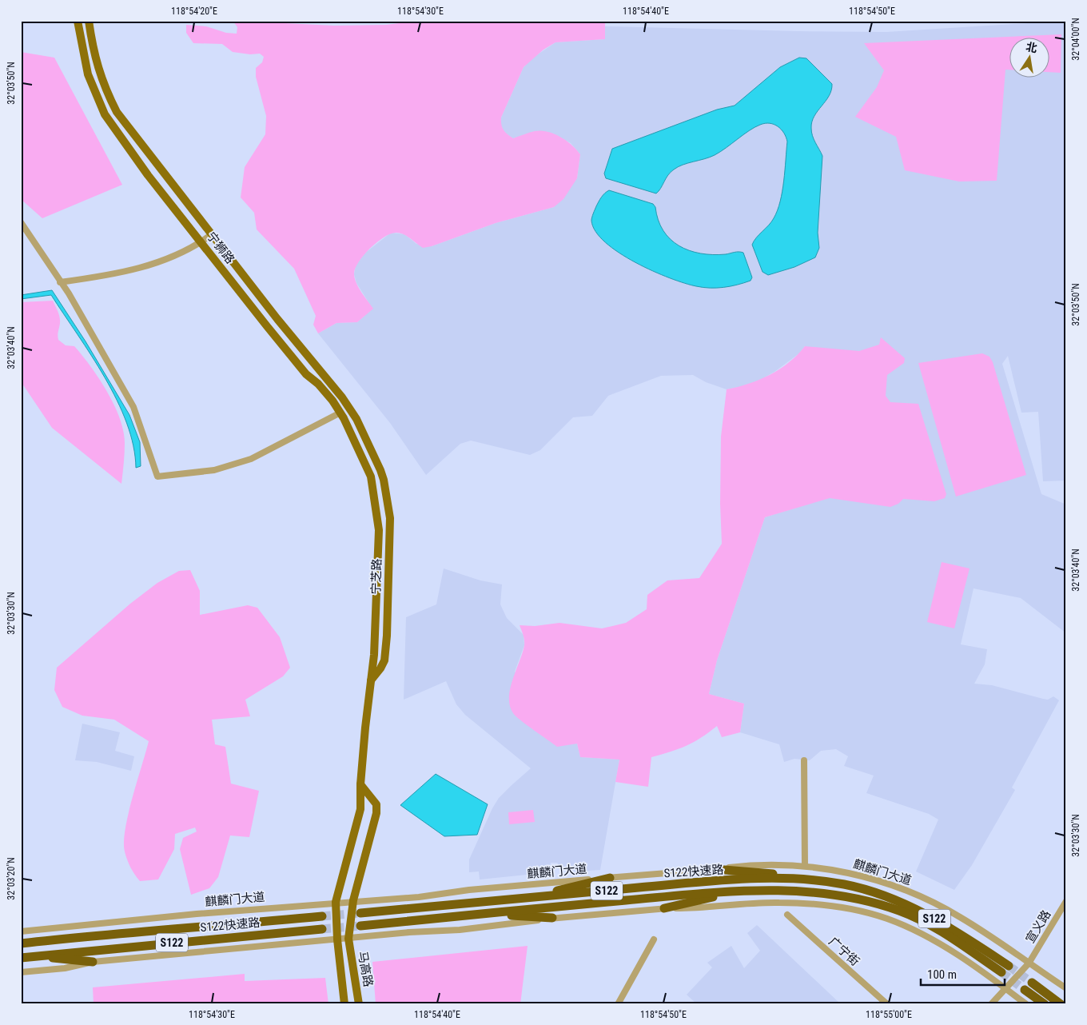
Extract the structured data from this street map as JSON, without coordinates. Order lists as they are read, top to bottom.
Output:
{
  "streets": {
    "highway": ["S122快速路", "S122"],
    "main road": ["宁狮路", "宁芝路", "马高路"],
    "street": ["麒麟门大道", "宣义路", "广宁街"]
  },
  "crossings": [
    ["宁狮路", "宁芝路"],
    ["宁芝路", "麒麟门大道"],
    ["宁芝路", "马高路"],
    ["麒麟门大道", "宣义路"],
    ["麒麟门大道", "马高路"]
  ],
  "scale_bar": "100 m",
  "north": "top",
  "coordinates": [
    "118°54'20\"E",
    "118°54'30\"E",
    "118°54'40\"E",
    "118°54'50\"E",
    "32°04'00\"N",
    "32°03'50\"N",
    "32°03'40\"N",
    "32°03'30\"N",
    "32°03'20\"N",
    "118°55'00\"E"
  ]
}
